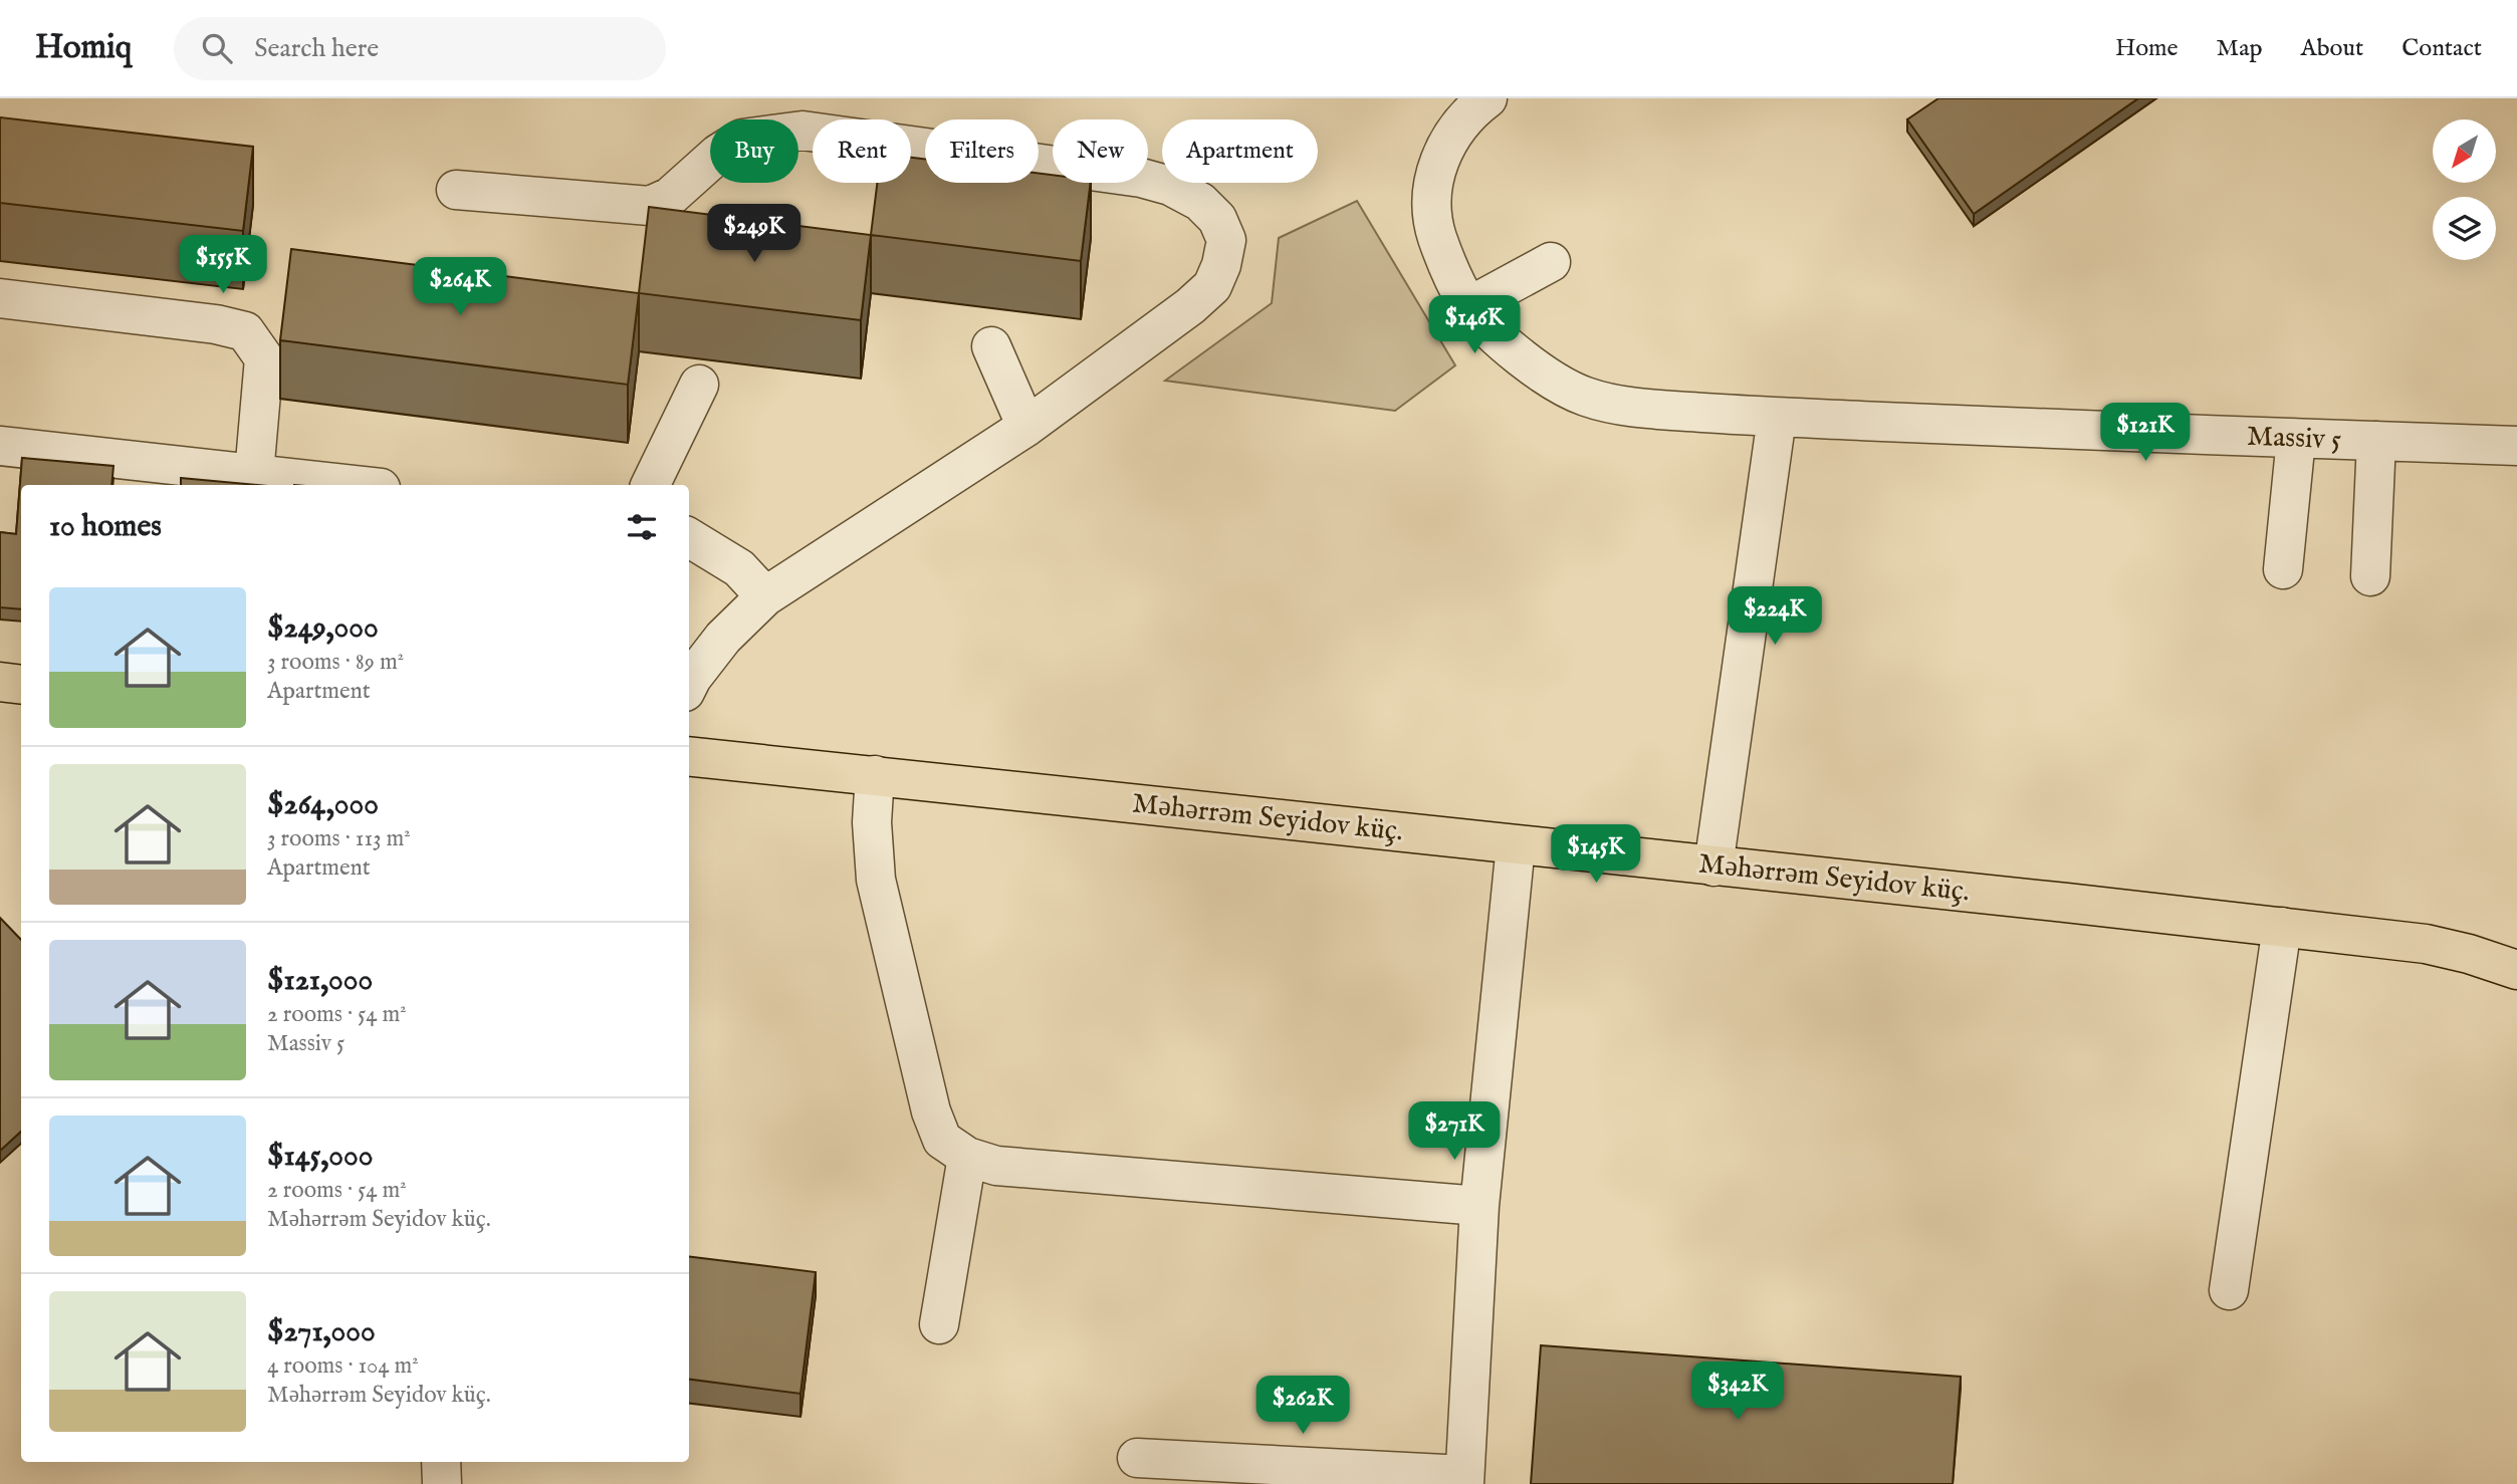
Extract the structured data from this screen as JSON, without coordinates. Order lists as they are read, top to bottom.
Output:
{
  "streets": {
    "main road": ["Məhərrəm Seyidov küç."],
    "street": ["Massiv 5"]
  },
  "north": "bottom left",
  "page": {
    "header": "Homiq",
    "search": "Search here",
    "nav": [
      "Home",
      "Map",
      "About",
      "Contact"
    ],
    "chip": [
      "Buy",
      "Rent",
      "Filters",
      "New",
      "Apartment"
    ],
    "price": [
      "$249K",
      "$155K",
      "$264K",
      "$146K",
      "$121K",
      "$224K",
      "$145K",
      "$271K",
      "$342K",
      "$262K"
    ],
    "heading": "10 homes",
    "list": [
      {
        "name": "$249,000",
        "note": "3 rooms · 89 m² · Apartment"
      },
      {
        "name": "$264,000",
        "note": "3 rooms · 113 m² · Apartment"
      },
      {
        "name": "$121,000",
        "note": "2 rooms · 54 m² · Massiv 5"
      },
      {
        "name": "$145,000",
        "note": "2 rooms · 54 m² · Məhərrəm Seyidov küç."
      },
      {
        "name": "$271,000",
        "note": "4 rooms · 104 m² · Məhərrəm Seyidov küç."
      }
    ]
  }
}
